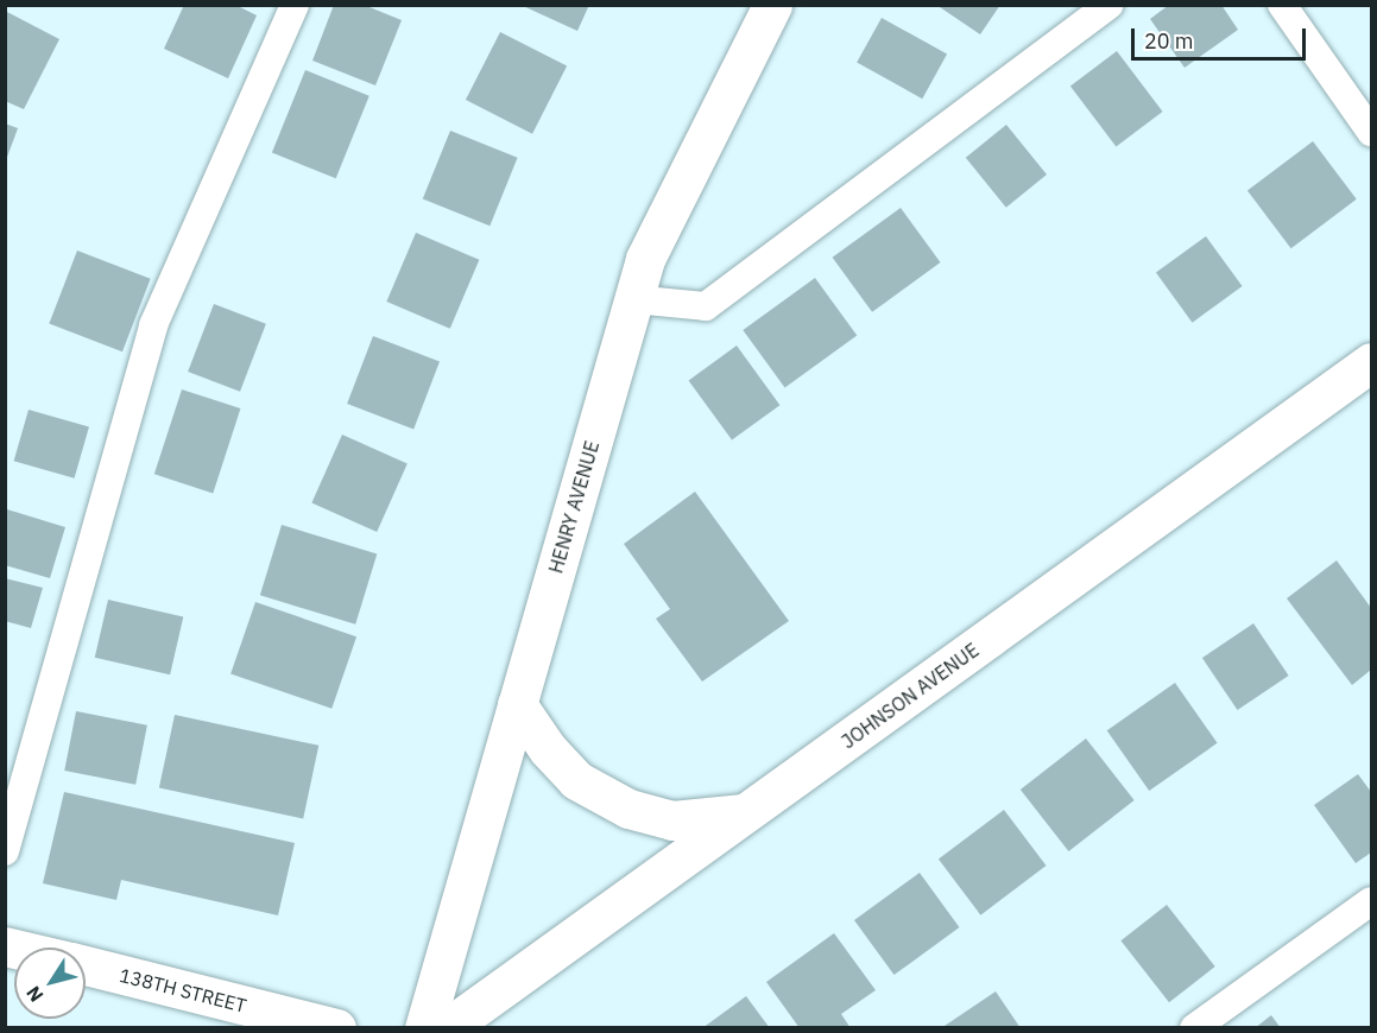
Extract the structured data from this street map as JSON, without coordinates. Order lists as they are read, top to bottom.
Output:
{
  "streets": {
    "street": ["HENRY AVENUE", "JOHNSON AVENUE", "138TH STREET"]
  },
  "scale_bar": "20 m",
  "north": "bottom left"
}
